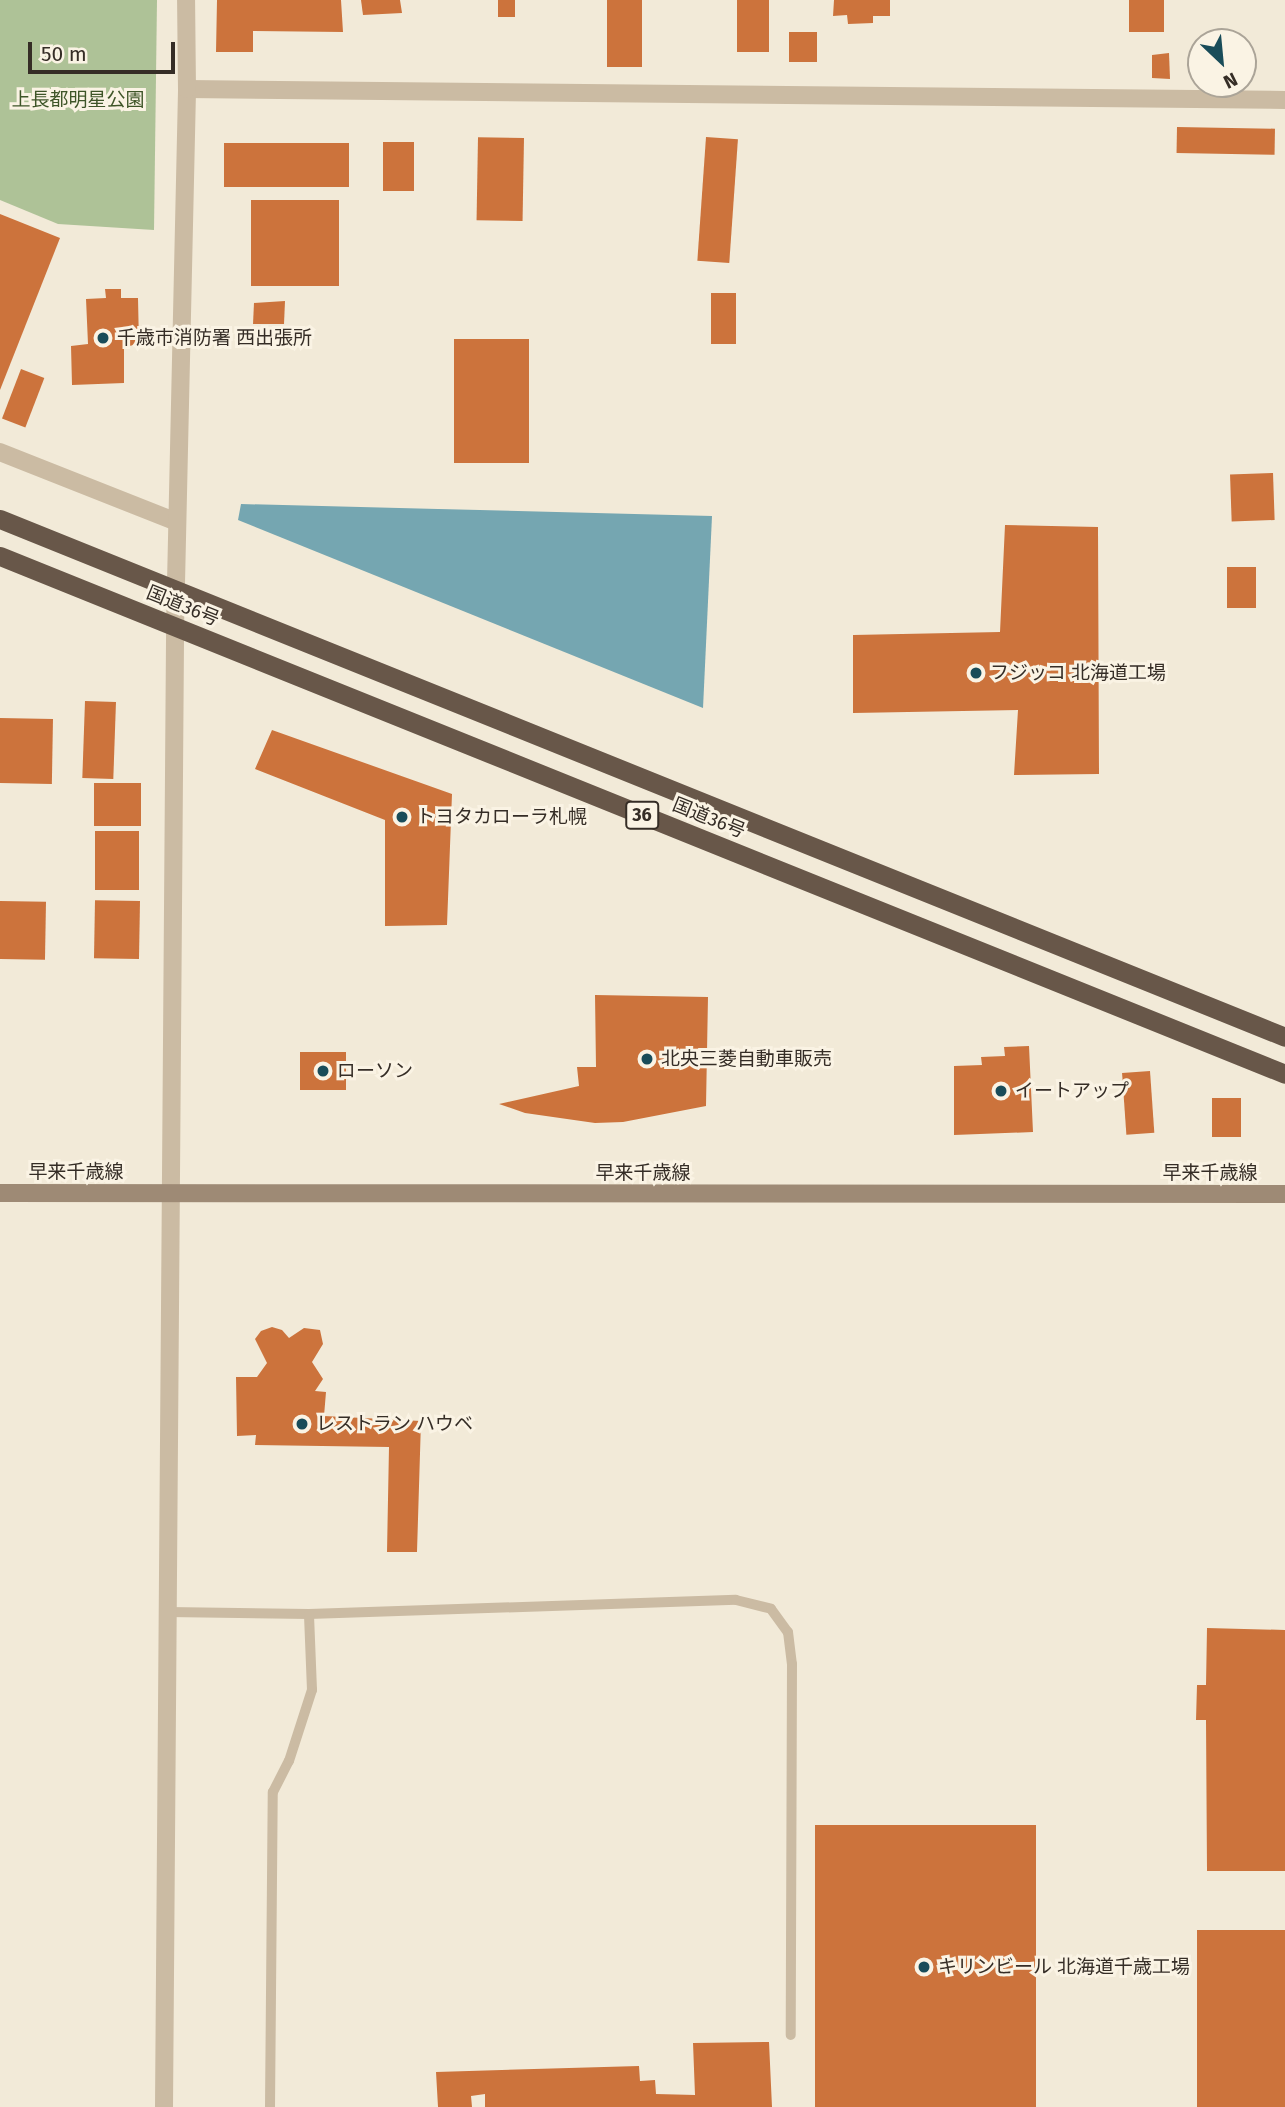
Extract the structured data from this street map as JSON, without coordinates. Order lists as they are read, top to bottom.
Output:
{
  "streets": {
    "highway": ["国道36号", "36"],
    "main road": ["早来千歳線"]
  },
  "parks": ["上長都明星公園"],
  "places": [
    "千歳市消防署 西出張所",
    "フジッコ 北海道工場",
    "トヨタカローラ札幌",
    "北央三菱自動車販売",
    "ローソン",
    "イートアップ",
    "レストラン ハウベ",
    "キリンビール 北海道千歳工場"
  ],
  "scale_bar": "50 m",
  "north": "bottom right"
}
